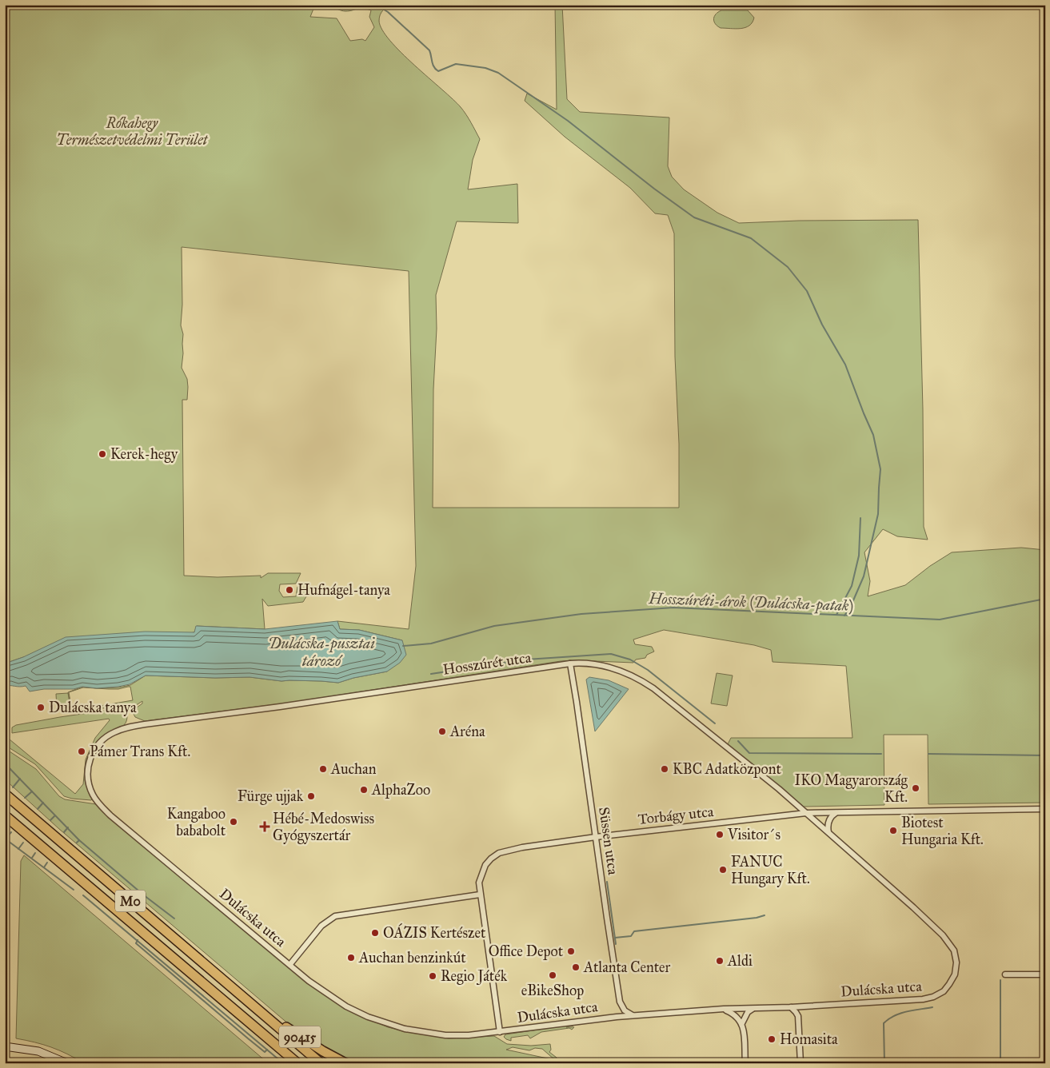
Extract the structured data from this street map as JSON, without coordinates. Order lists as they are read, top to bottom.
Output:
{
  "streets": {
    "highway": ["M0", "90415"],
    "street": [
      "Hosszúrét utca",
      "Torbágy utca",
      "Süssen utca",
      "Dulácska utca"
    ]
  },
  "crossings": [
    ["Hosszúrét utca", "Torbágy utca"],
    ["Hosszúrét utca", "Süssen utca"],
    ["Hosszúrét utca", "Dulácska utca"],
    ["Torbágy utca", "Süssen utca"],
    ["Torbágy utca", "Dulácska utca"],
    ["Süssen utca", "Dulácska utca"],
    ["M0", "90415"]
  ],
  "water": ["Hosszúréti-árok (Dulácska-patak)", "Dulácska-pusztai tározó"],
  "parks": ["Rókahegy Természetvédelmi Terület"],
  "places": {
    "other": [
      "Kerek-hegy",
      "Hufnágel-tanya",
      "Dulácska tanya",
      "Aréna",
      "Pámer Trans Kft.",
      "Auchan",
      "KBC Adatközpont",
      "IKO Magyarország Kft.",
      "AlphaZoo",
      "Fürge ujjak",
      "Kangaboo bababolt",
      "Biotest Hungaria Kft.",
      "Visitor´s",
      "FANUC Hungary Kft.",
      "OÁZIS Kertészet",
      "Office Depot",
      "Auchan benzinkút",
      "Aldi",
      "Atlanta Center",
      "eBikeShop",
      "Regio Játék",
      "Homasita"
    ],
    "health": ["Hébé-Medoswiss Gyógyszertár"]
  }
}
